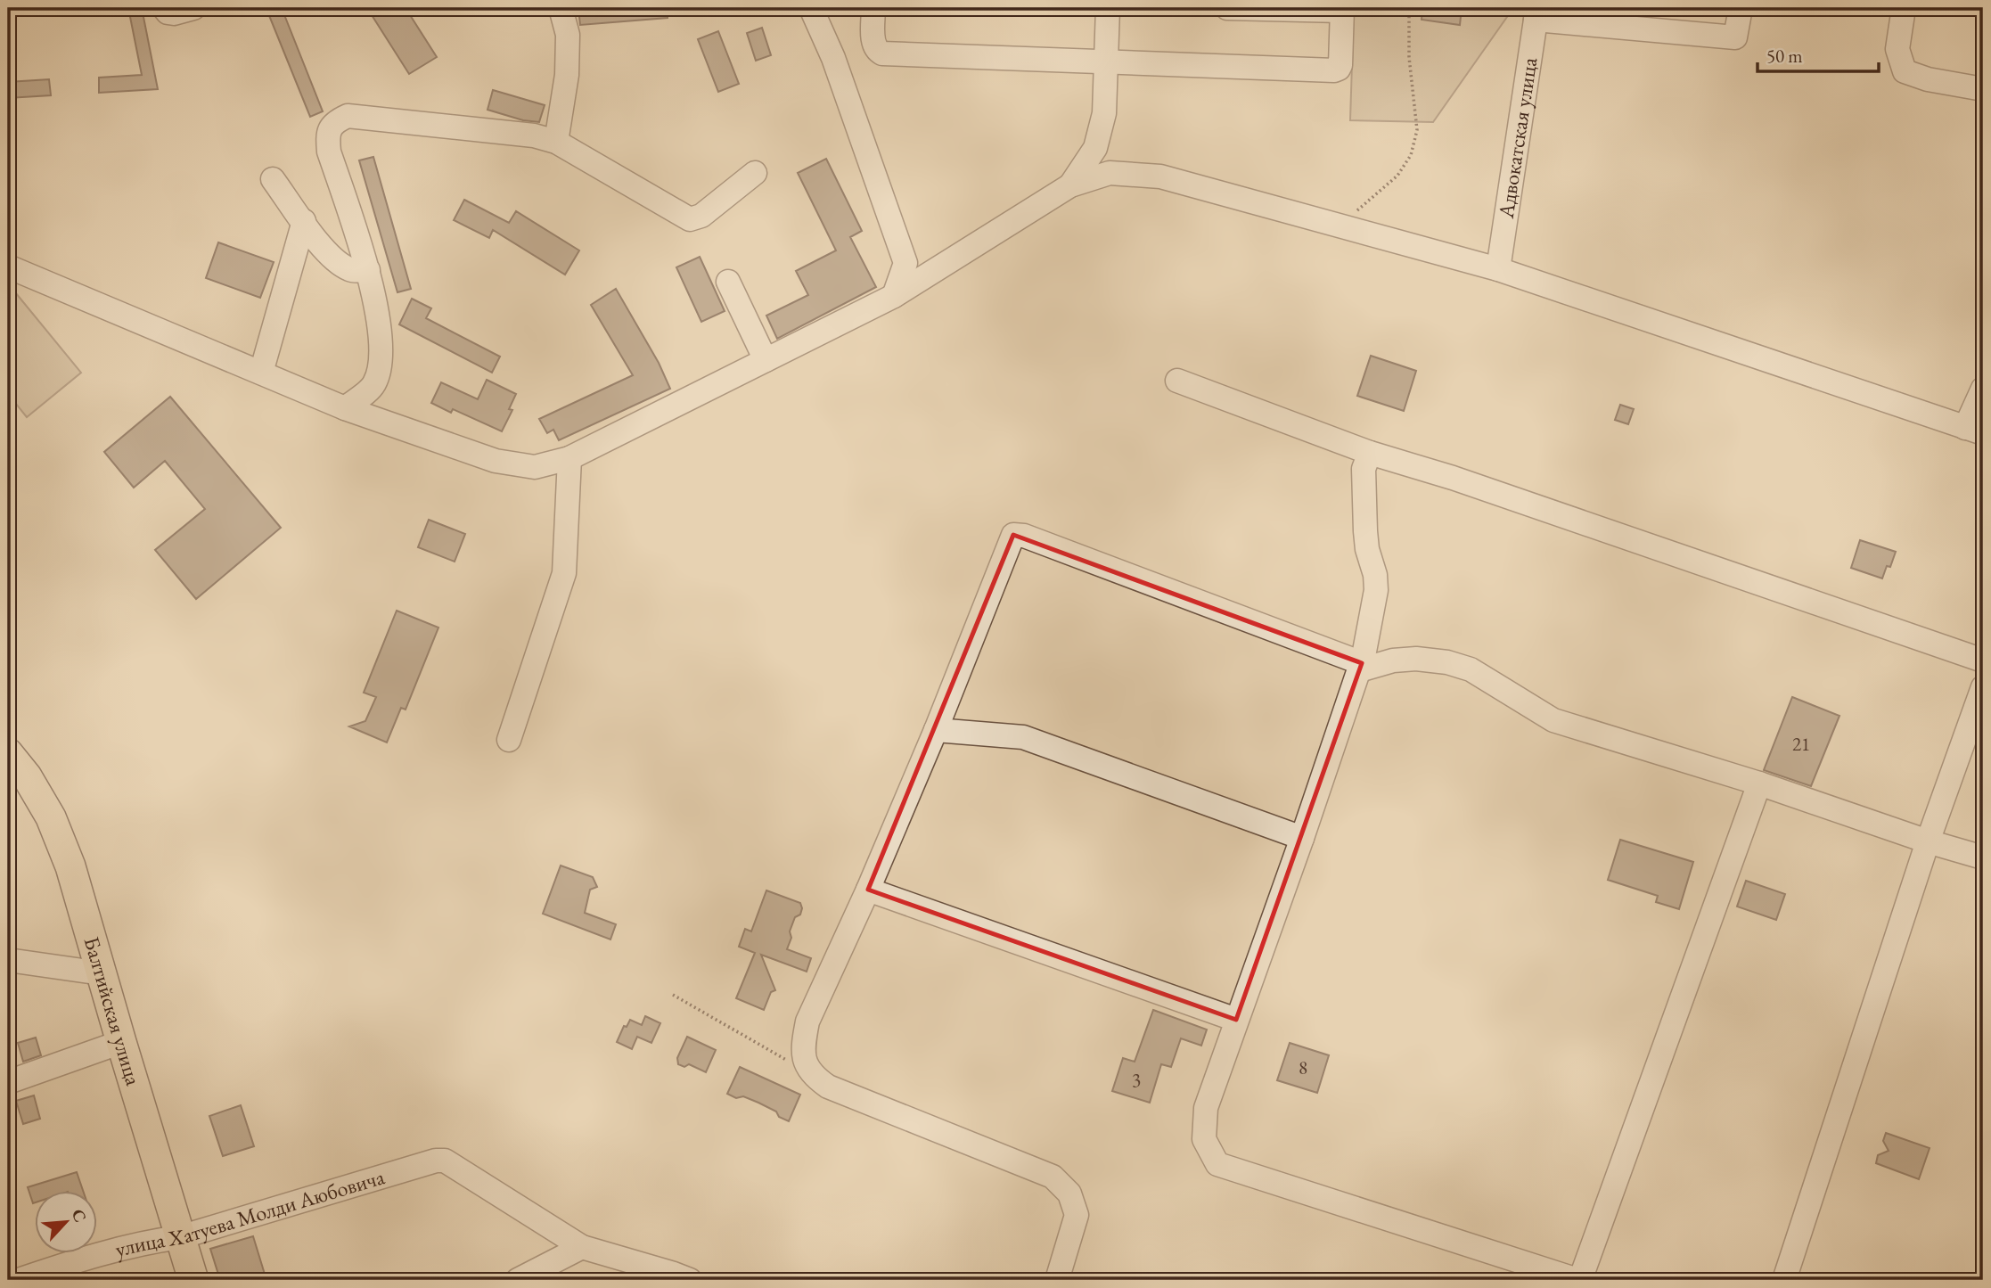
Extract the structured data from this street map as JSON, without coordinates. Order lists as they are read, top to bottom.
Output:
{
  "streets": {
    "main road": ["Балтийская улица"],
    "street": ["Адвокатская улица", "улица Хатуева Молди Аюбовича"]
  },
  "crossings": [
    ["Балтийская улица", "улица Хатуева Молди Аюбовича"]
  ],
  "house_numbers": ["21", "8", "3"],
  "scale_bar": "50 m",
  "north": "top right"
}
